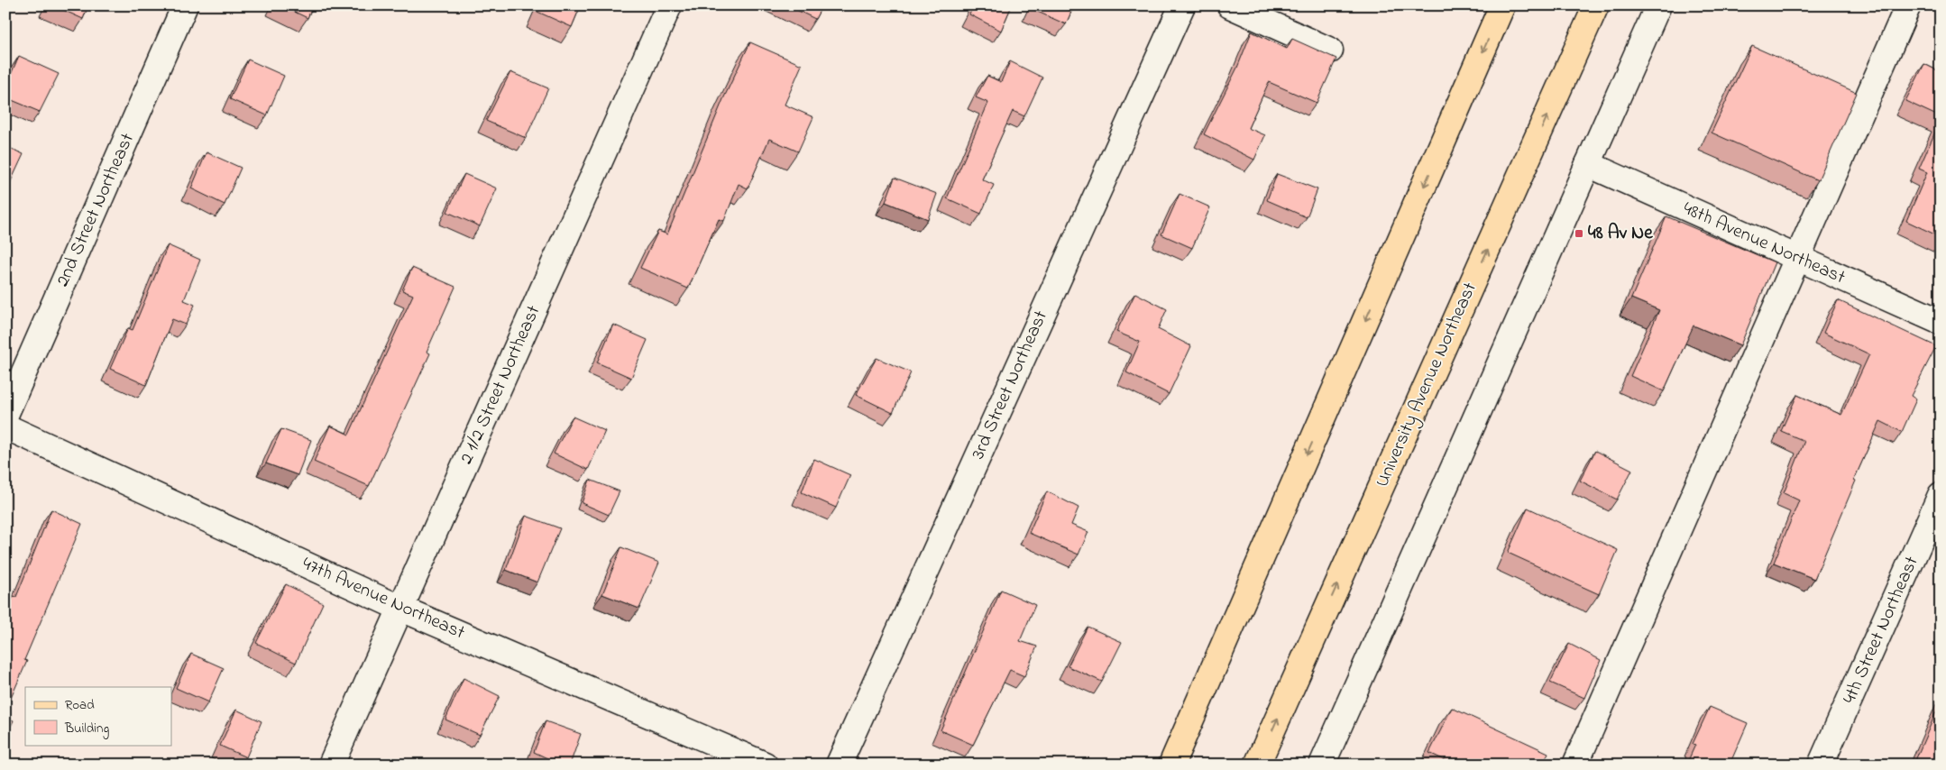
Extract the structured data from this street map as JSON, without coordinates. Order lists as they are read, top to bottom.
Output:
{
  "streets": {
    "main road": ["University Avenue Northeast"],
    "street": [
      "2nd Street Northeast",
      "48th Avenue Northeast",
      "2 1/2 Street Northeast",
      "3rd Street Northeast",
      "47th Avenue Northeast",
      "4th Street Northeast"
    ]
  },
  "crossings": [
    ["2 1/2 Street Northeast", "47th Avenue Northeast"]
  ],
  "places": {
    "transit": ["48 Av Ne"]
  },
  "legend": ["Road", "Building"]
}
